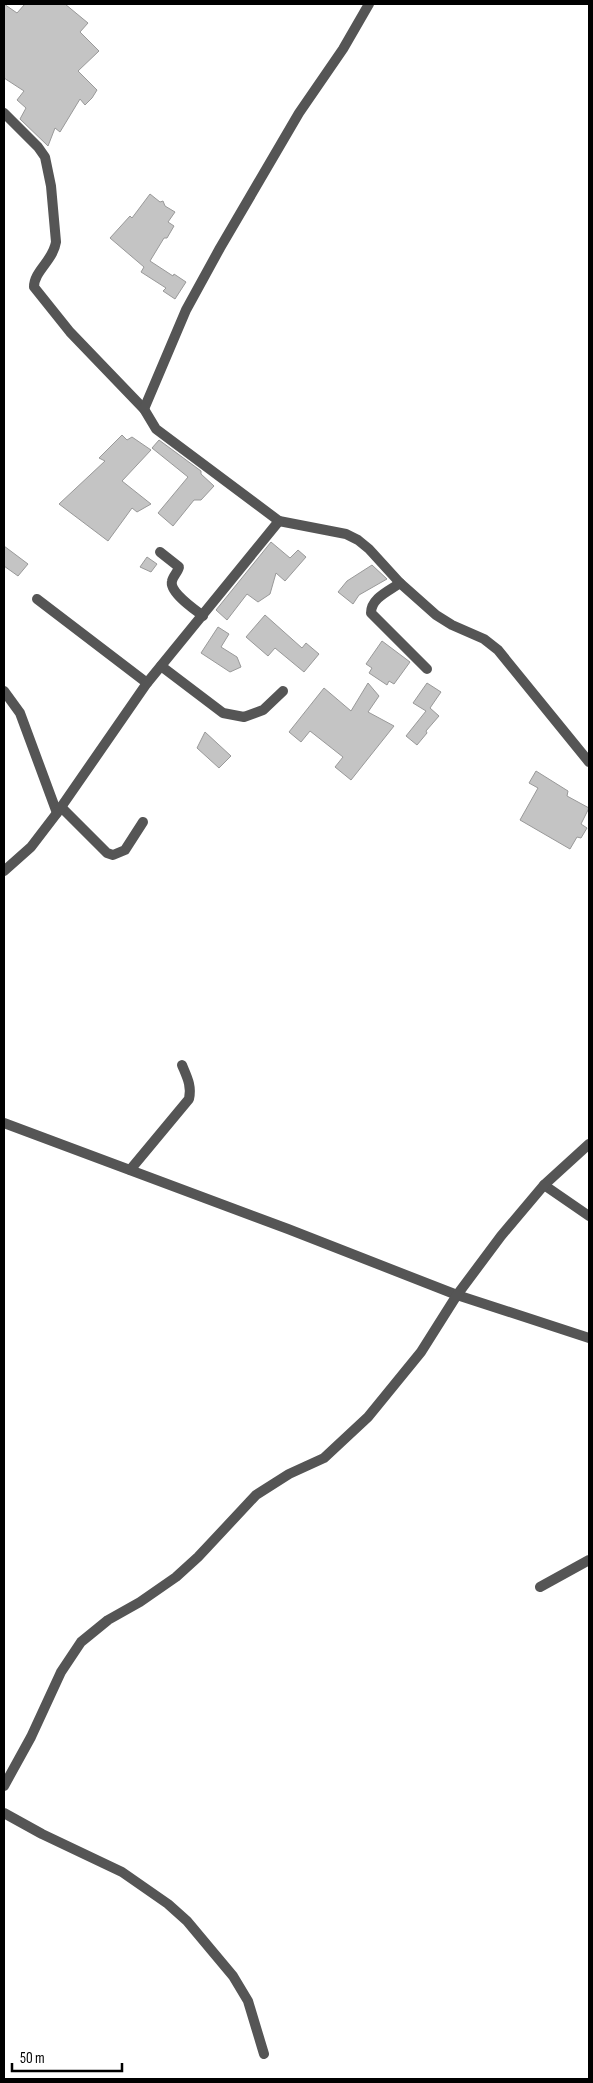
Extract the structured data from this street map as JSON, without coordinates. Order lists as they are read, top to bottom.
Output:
{
  "scale_bar": "50 m"
}
